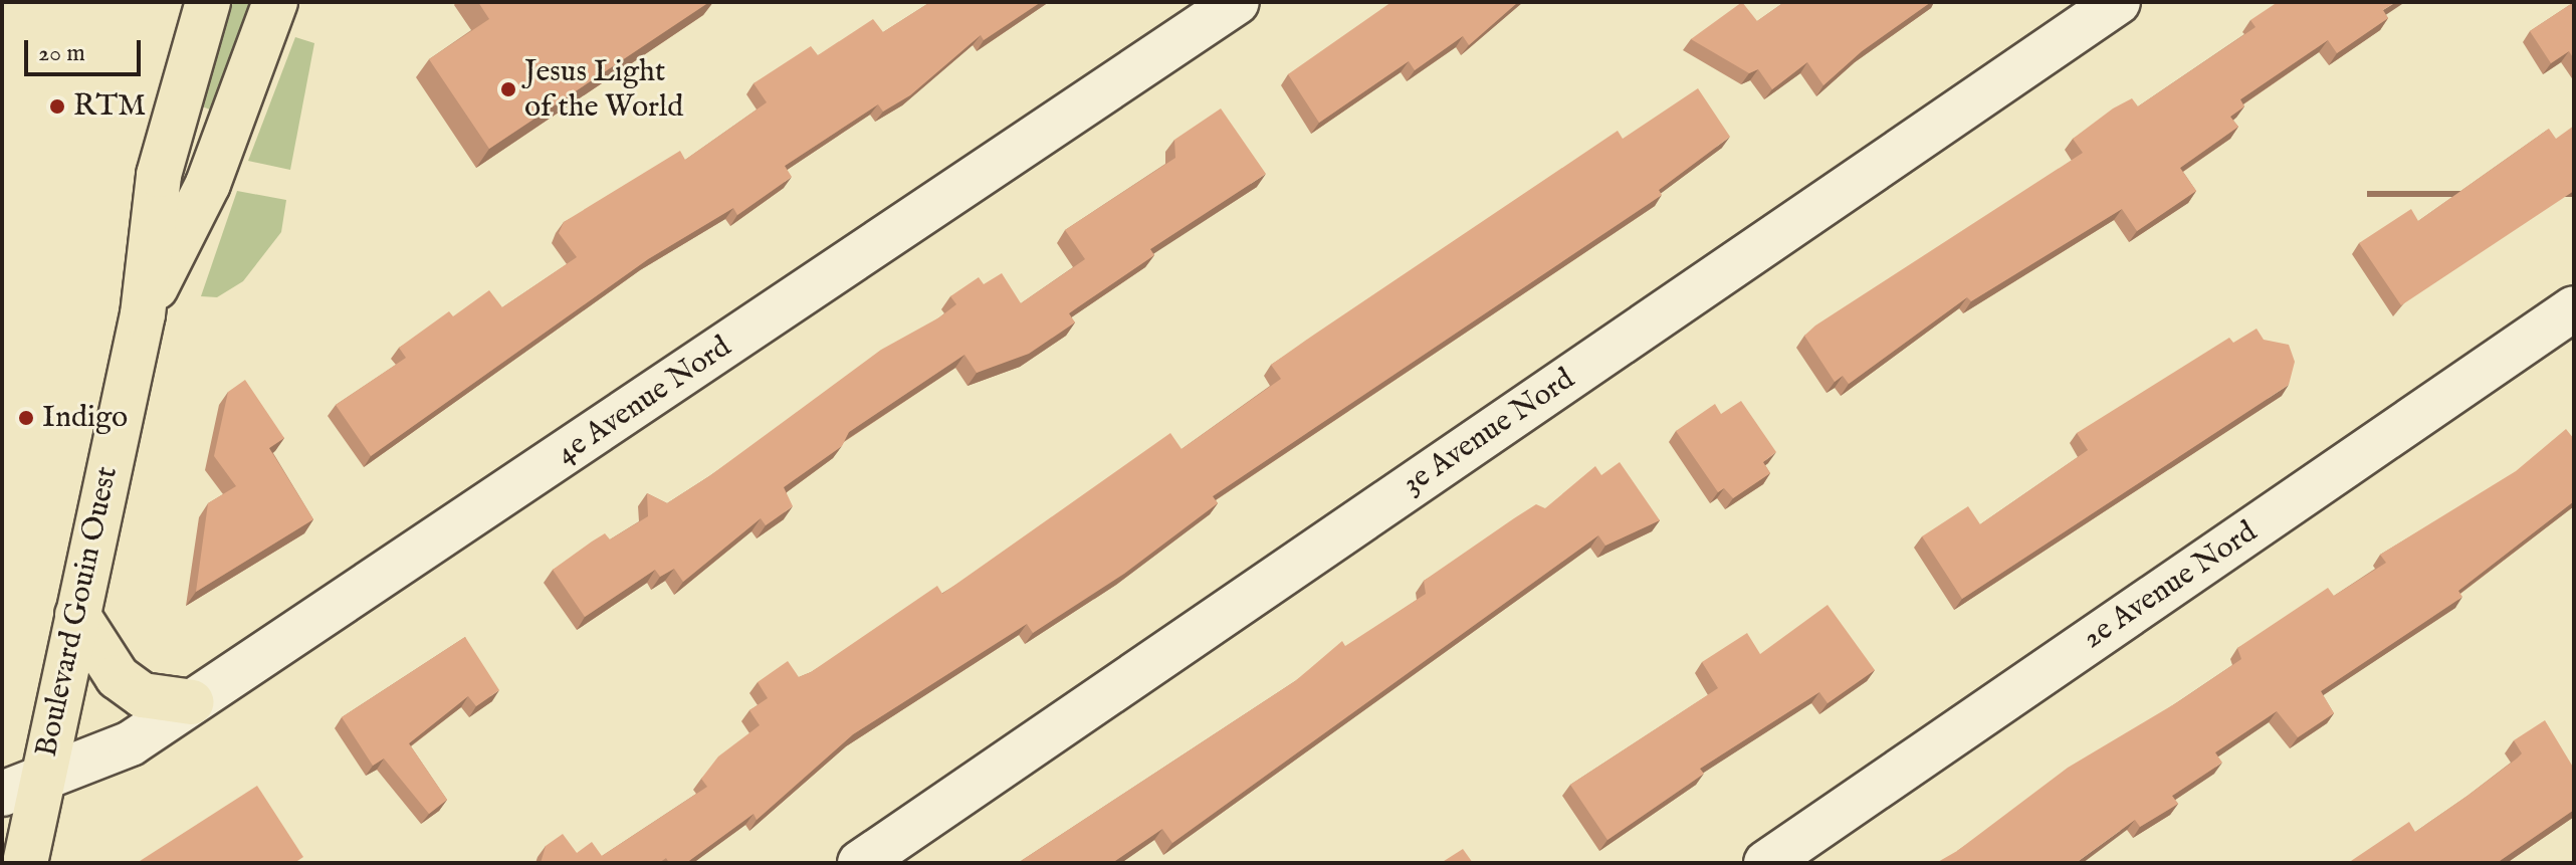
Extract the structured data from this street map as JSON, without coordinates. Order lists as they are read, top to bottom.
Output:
{
  "streets": {
    "main road": ["Boulevard Gouin Ouest"],
    "street": ["4e Avenue Nord", "3e Avenue Nord", "2e Avenue Nord"]
  },
  "crossings": [
    ["4e Avenue Nord", "Boulevard Gouin Ouest"]
  ],
  "places": ["Jesus Light of the World", "RTM", "Indigo"],
  "scale_bar": "20 m"
}
